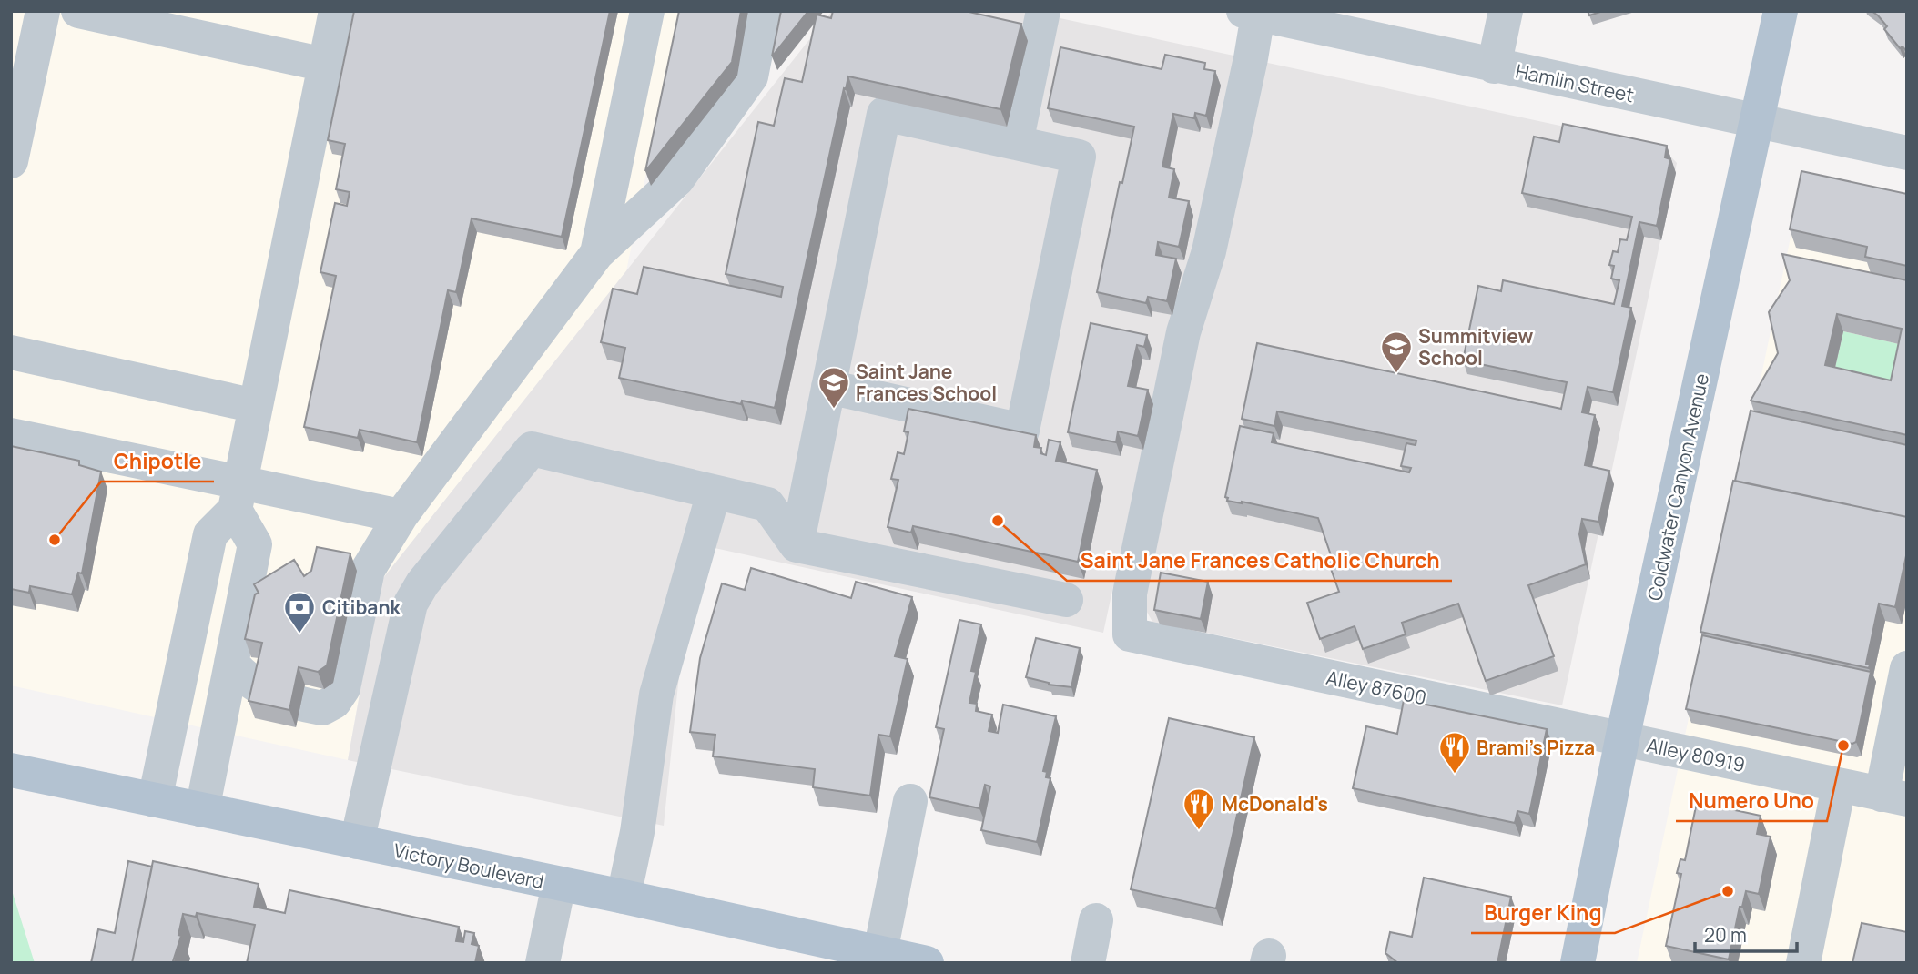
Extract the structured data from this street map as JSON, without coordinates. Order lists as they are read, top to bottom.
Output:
{
  "streets": {
    "main road": ["Coldwater Canyon Avenue", "Victory Boulevard"],
    "street": ["Hamlin Street", "Alley 87600", "Alley 80919"]
  },
  "crossings": [
    ["Hamlin Street", "Coldwater Canyon Avenue"],
    ["Hamlin Street", "Alley 87600"],
    ["Coldwater Canyon Avenue", "Alley 87600"],
    ["Coldwater Canyon Avenue", "Alley 80919"],
    ["Alley 87600", "Alley 80919"]
  ],
  "places": {
    "school or university": ["Summitview School", "Saint Jane Frances School"],
    "other": [
      "Saint Jane Frances Catholic Church",
      "Chipotle",
      "Numero Uno",
      "Burger King"
    ],
    "bank": ["Citibank"],
    "restaurant": ["Brami's Pizza", "McDonald's"]
  },
  "scale_bar": "20 m"
}
